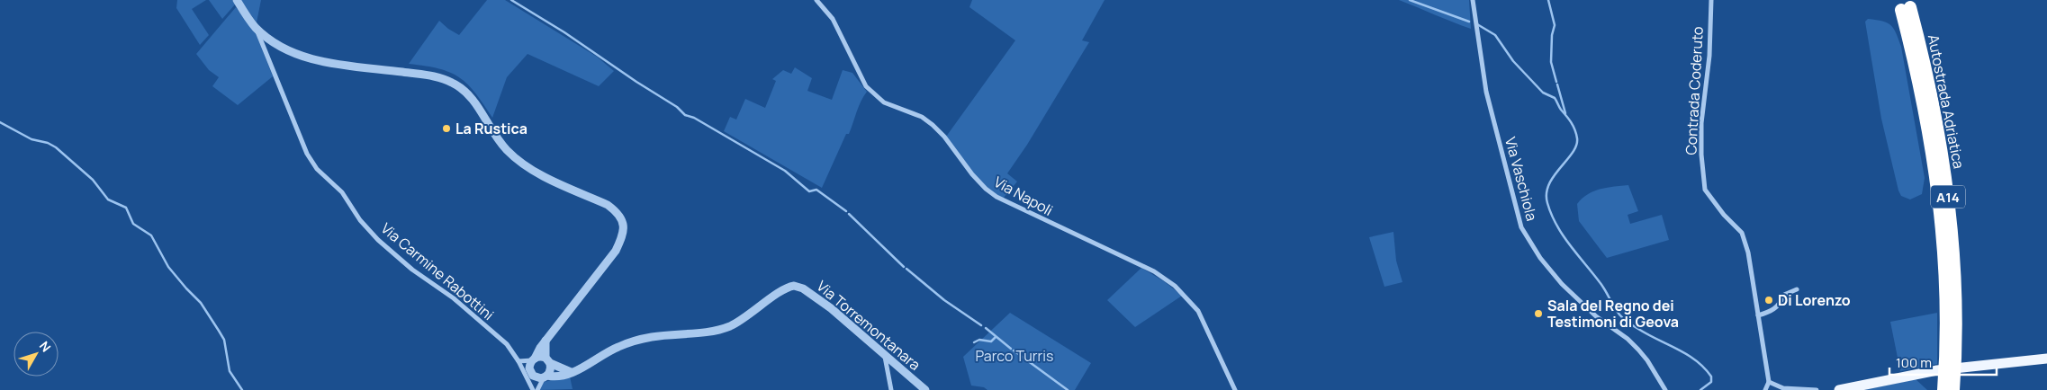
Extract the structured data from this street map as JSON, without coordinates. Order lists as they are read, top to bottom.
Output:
{
  "streets": {
    "highway": ["Autostrada Adriatica", "A14"],
    "street": [
      "Contrada Coderuto",
      "Via Vaschiola",
      "Via Napoli",
      "Via Carmine Rabottini",
      "Via Torremontanara"
    ]
  },
  "parks": ["Parco Turris"],
  "places": ["La Rustica", "Di Lorenzo", "Sala del Regno dei Testimoni di Geova"],
  "scale_bar": "100 m",
  "north": "top right"
}
